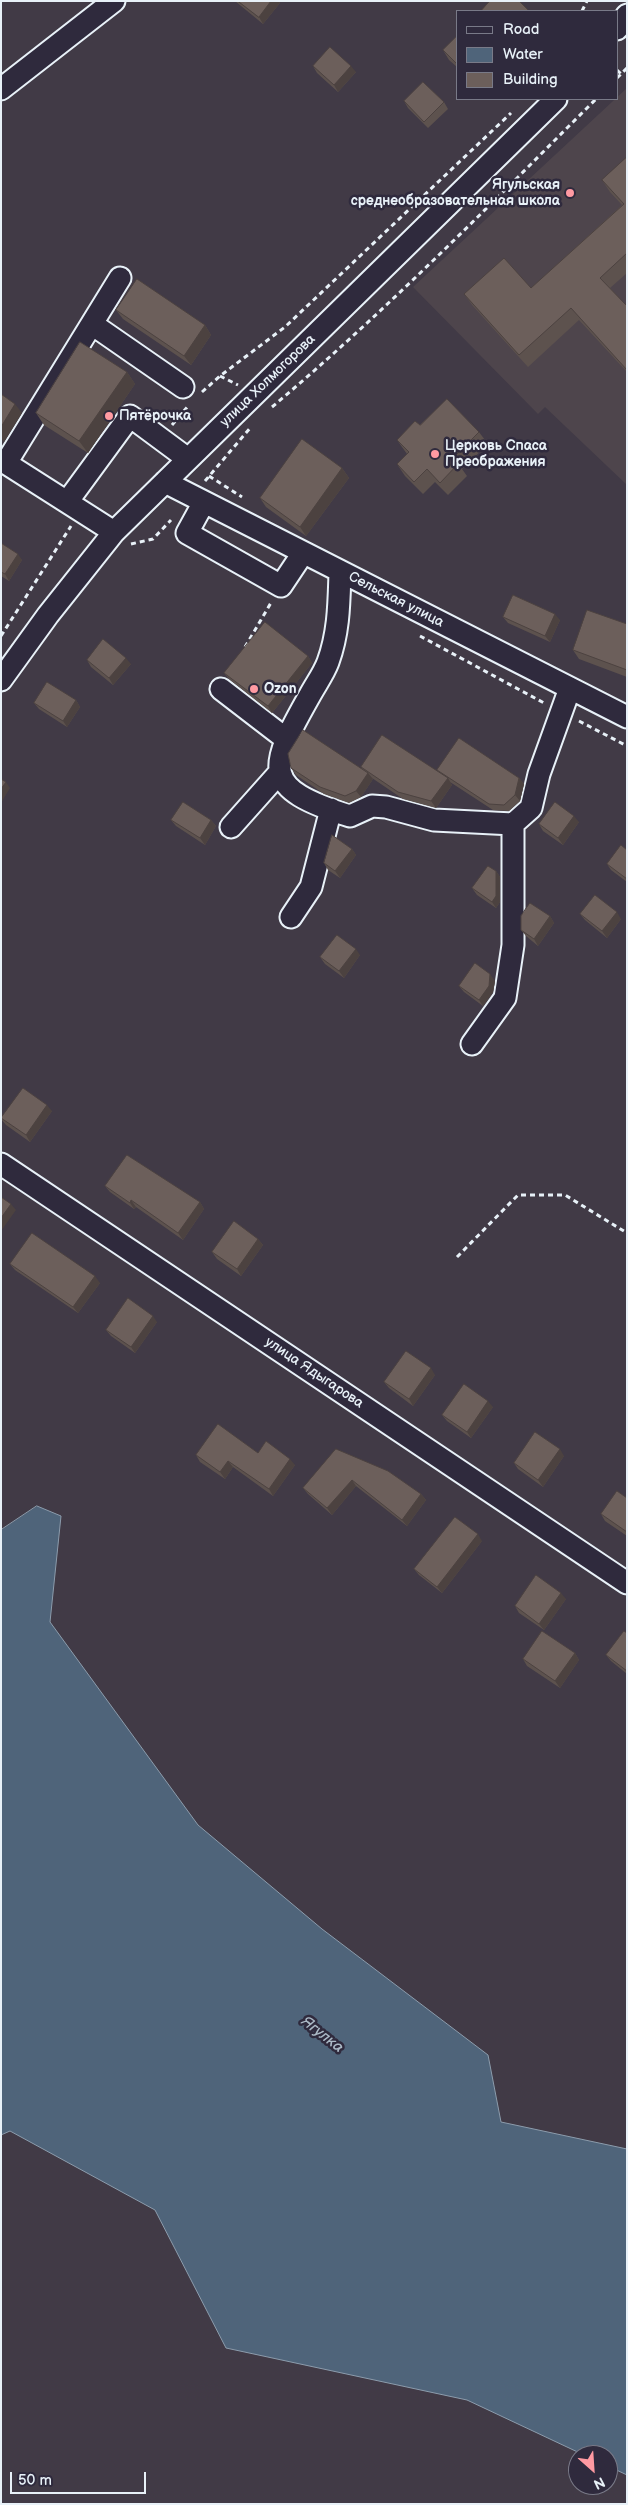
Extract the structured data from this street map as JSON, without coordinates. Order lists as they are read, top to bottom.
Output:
{
  "streets": {
    "street": ["улица Холмогорова", "Сельская улица", "улица Ядыгарова"]
  },
  "crossings": [
    ["улица Холмогорова", "Сельская улица"]
  ],
  "water": ["Ягулка"],
  "places": [
    "Ягульская среднеобразовательная школа",
    "Пятёрочка",
    "Церковь Спаса Преображения",
    "Ozon"
  ],
  "legend": ["Road", "Water", "Building"],
  "scale_bar": "50 m",
  "north": "bottom right"
}
